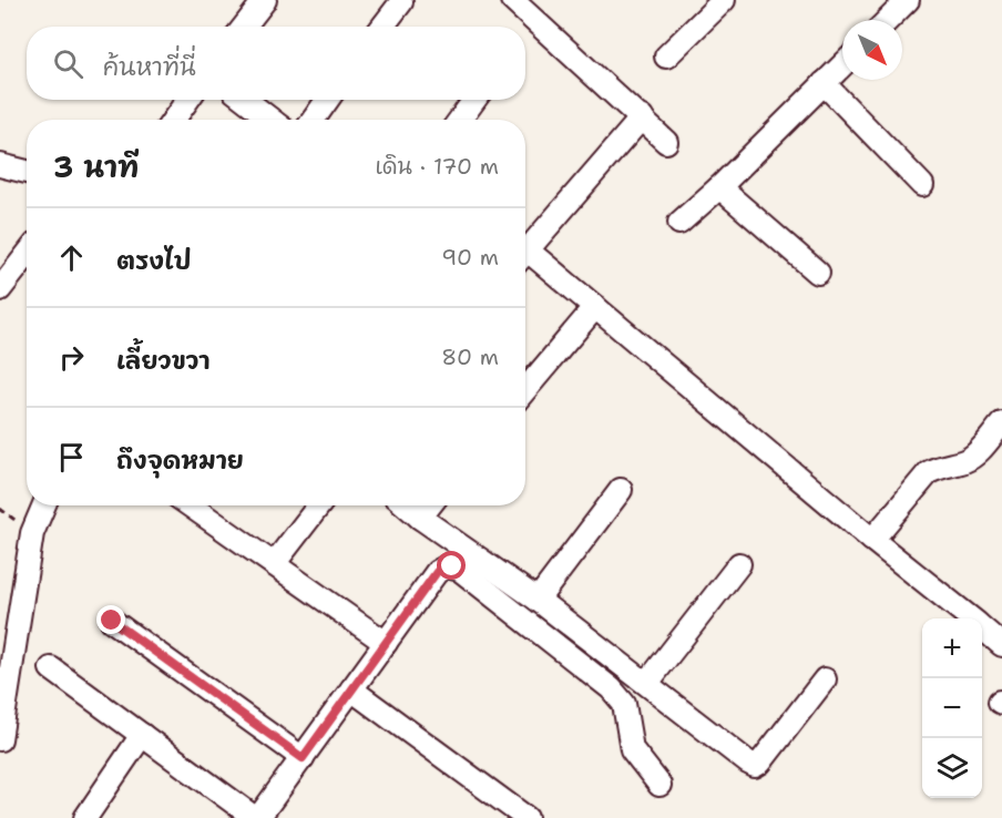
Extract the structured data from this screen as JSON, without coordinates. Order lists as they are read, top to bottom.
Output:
{
  "north": "bottom right",
  "page": {
    "search": "ค้นหาที่นี่",
    "heading": ["3 นาที", "เดิน · 170 m"],
    "list": [
      ["ตรงไป", "90 m"],
      ["เลี้ยวขวา", "80 m"],
      "ถึงจุดหมาย"
    ],
    "map_buttons": ["+", "−"]
  }
}
